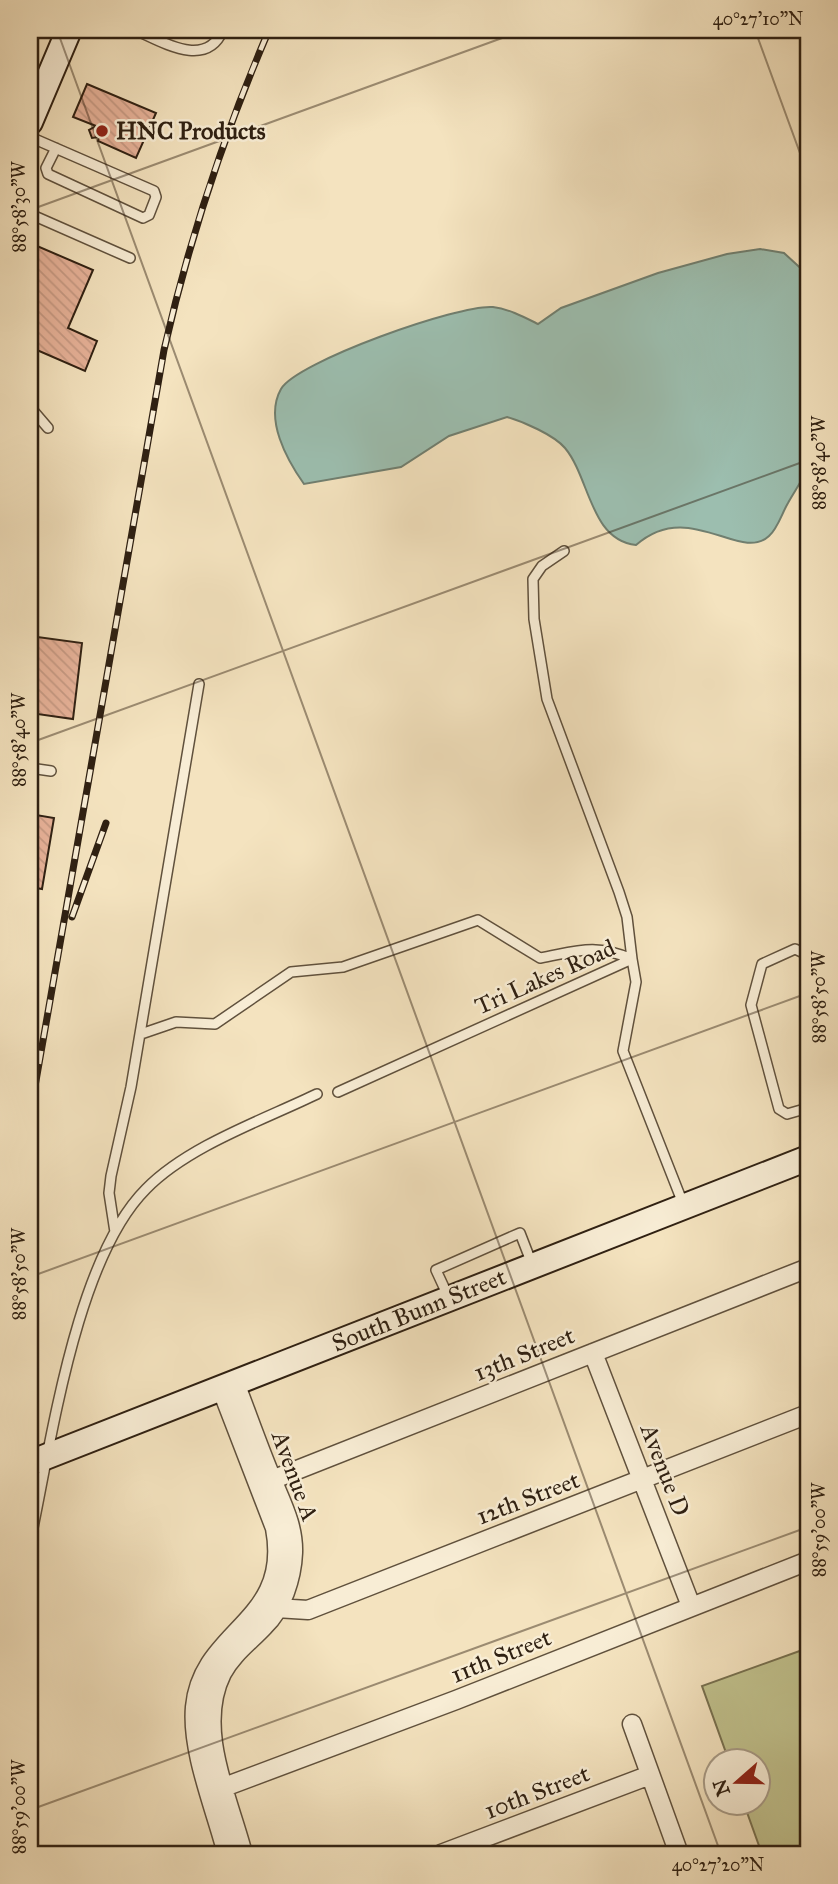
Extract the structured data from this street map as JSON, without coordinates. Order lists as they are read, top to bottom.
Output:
{
  "streets": {
    "street": [
      "South Bunn Street",
      "13th Street",
      "Avenue D",
      "Avenue A",
      "12th Street",
      "11th Street",
      "10th Street"
    ],
    "lane": ["Tri Lakes Road"]
  },
  "crossings": [
    ["South Bunn Street", "Avenue A"],
    ["13th Street", "Avenue D"],
    ["13th Street", "Avenue A"],
    ["Avenue D", "12th Street"],
    ["Avenue D", "11th Street"],
    ["Avenue A", "12th Street"],
    ["Avenue A", "11th Street"]
  ],
  "places": ["HNC Products"],
  "north": "left",
  "coordinates": [
    "40°27'10\"N",
    "88°58'30\"W",
    "88°58'40\"W",
    "88°58'50\"W",
    "88°59'00\"W",
    "40°27'20\"N"
  ]
}
